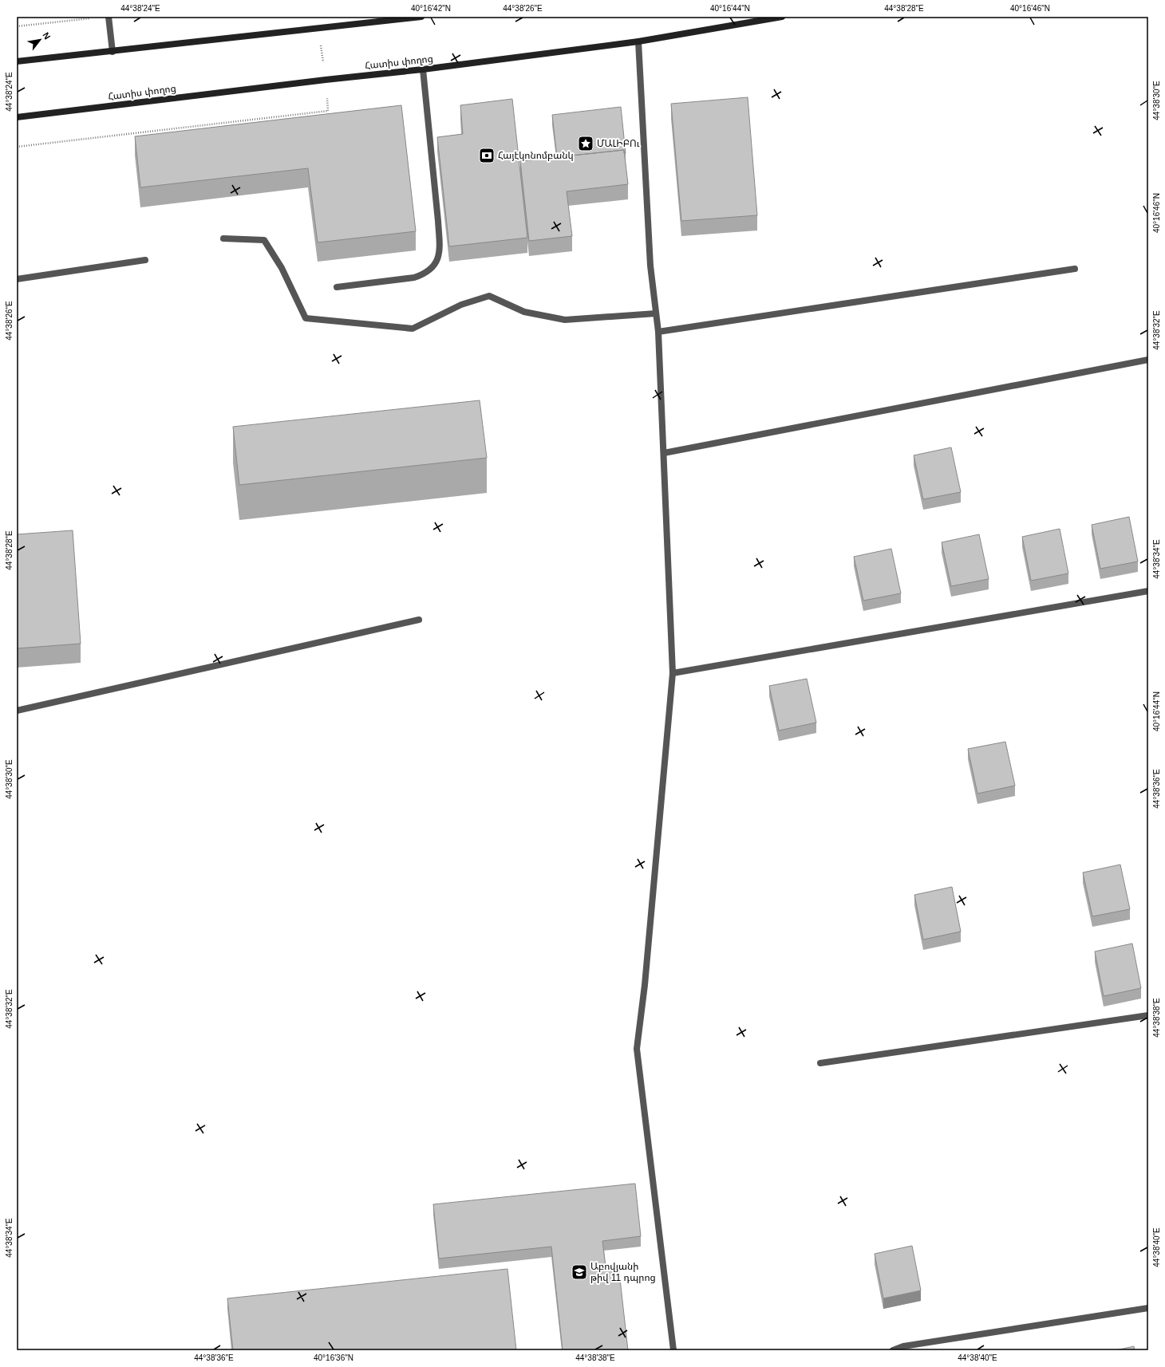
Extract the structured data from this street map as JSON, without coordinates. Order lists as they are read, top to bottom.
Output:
{
  "streets": {
    "main road": ["Հատիս փողոց"]
  },
  "places": {
    "place": ["ՄԱԼԻԲՈւ"],
    "bank": ["Հայէկոնոմբանկ"],
    "school or university": ["Աբովյանի թիվ 11 դպրոց"]
  },
  "north": "top right",
  "coordinates": [
    "44°38'24\"E",
    "40°16'42\"N",
    "44°38'26\"E",
    "40°16'44\"N",
    "44°38'28\"E",
    "40°16'46\"N",
    "44°38'30\"E",
    "44°38'32\"E",
    "44°38'34\"E",
    "44°38'36\"E",
    "44°38'38\"E",
    "44°38'40\"E",
    "40°16'36\"N"
  ]
}
